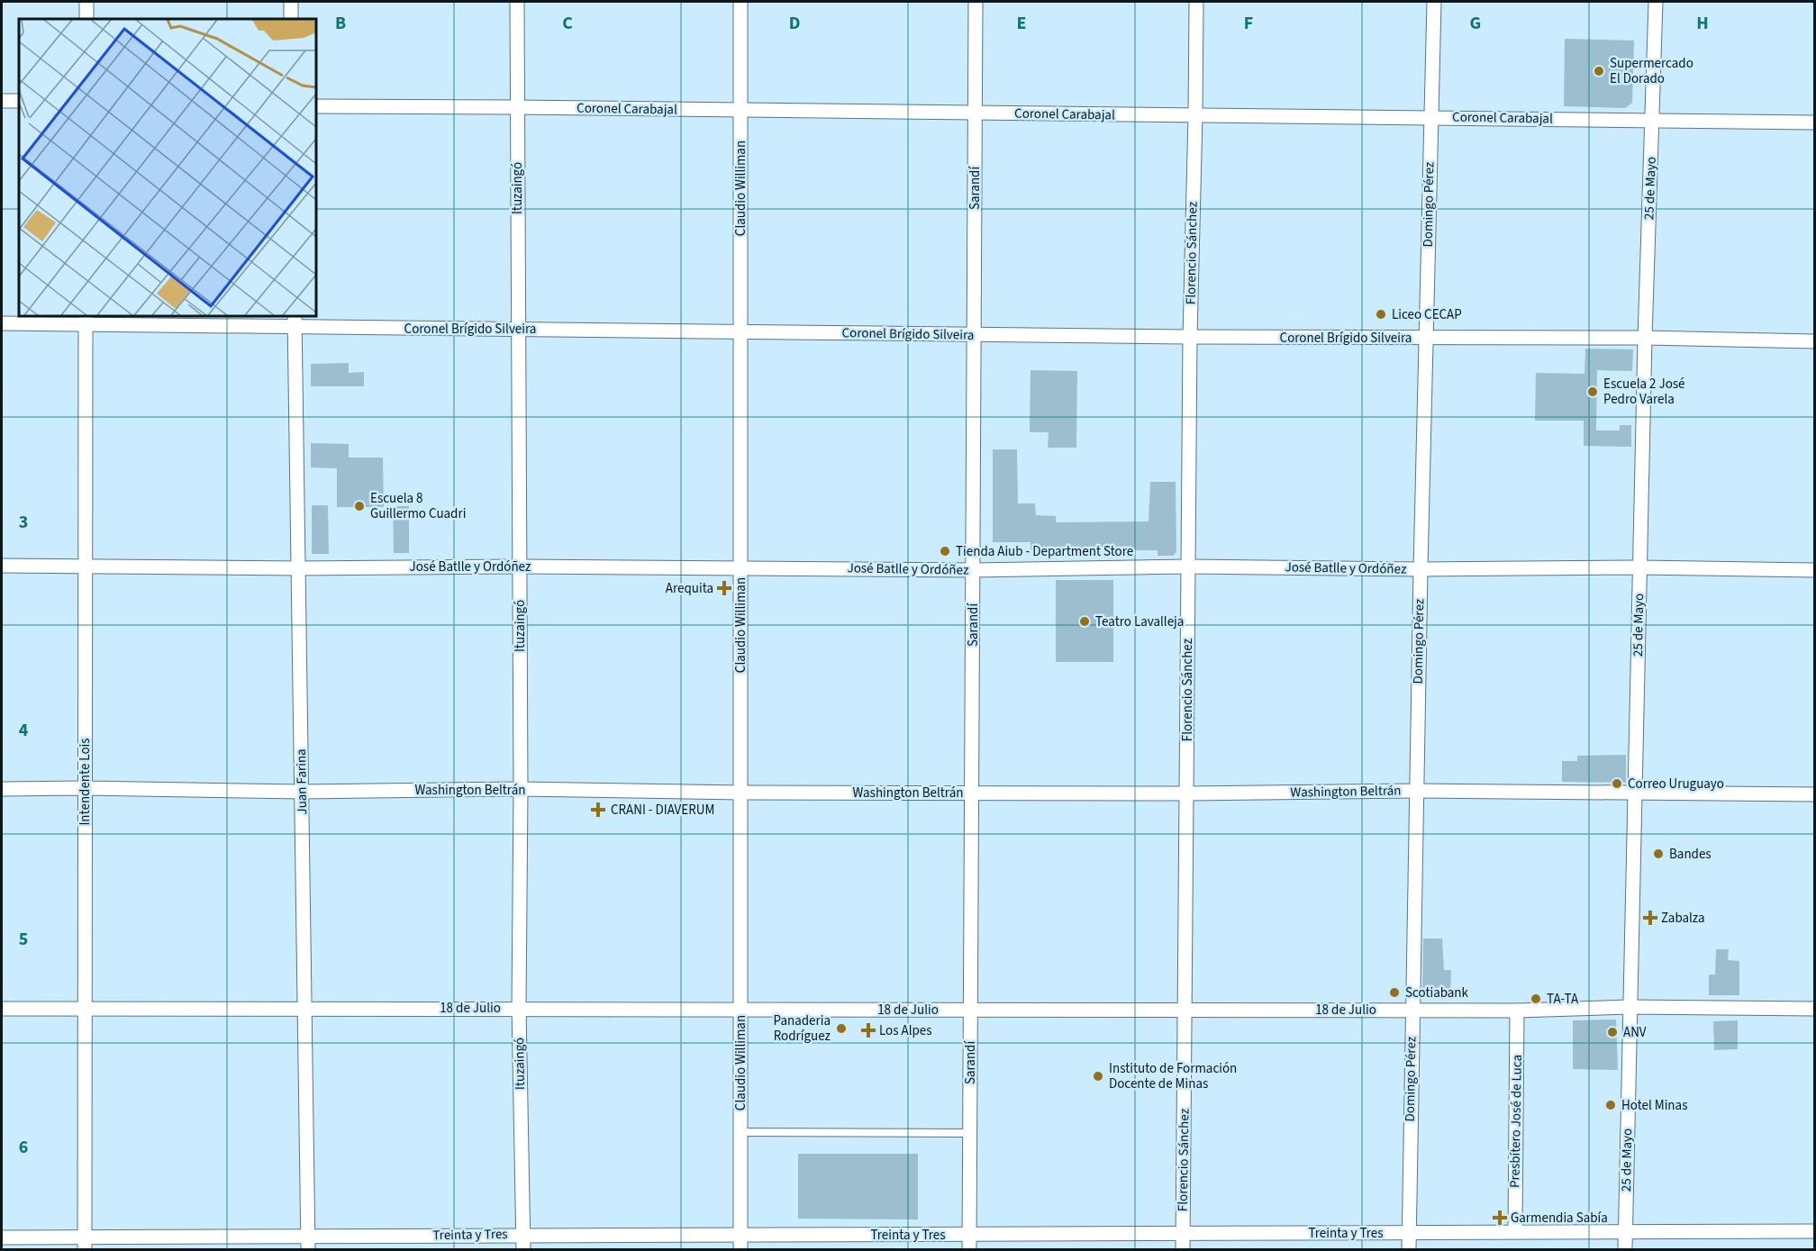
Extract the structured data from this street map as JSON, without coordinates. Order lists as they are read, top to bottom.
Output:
{
  "streets": {
    "street": [
      "Coronel Carabajal",
      "Ituzaingó",
      "Claudio Williman",
      "Sarandí",
      "25 de Mayo",
      "Domingo Pérez",
      "Florencio Sánchez",
      "Coronel Brígido Silveira",
      "José Batlle y Ordóñez",
      "Intendente Lois",
      "Juan Farina",
      "Washington Beltrán",
      "18 de Julio",
      "Presbítero José de Luca",
      "Treinta y Tres"
    ]
  },
  "crossings": [
    ["Coronel Carabajal", "Ituzaingó"],
    ["Coronel Carabajal", "Claudio Williman"],
    ["Coronel Carabajal", "Sarandí"],
    ["Coronel Carabajal", "25 de Mayo"],
    ["Coronel Carabajal", "Domingo Pérez"],
    ["Coronel Carabajal", "Florencio Sánchez"],
    ["Ituzaingó", "Coronel Brígido Silveira"],
    ["Ituzaingó", "José Batlle y Ordóñez"],
    ["Ituzaingó", "Washington Beltrán"],
    ["Ituzaingó", "18 de Julio"],
    ["Ituzaingó", "Treinta y Tres"],
    ["Claudio Williman", "Coronel Brígido Silveira"],
    ["Claudio Williman", "José Batlle y Ordóñez"],
    ["Claudio Williman", "Washington Beltrán"],
    ["Claudio Williman", "18 de Julio"],
    ["Claudio Williman", "Treinta y Tres"],
    ["Sarandí", "Coronel Brígido Silveira"],
    ["Sarandí", "José Batlle y Ordóñez"],
    ["Sarandí", "Washington Beltrán"],
    ["Sarandí", "18 de Julio"],
    ["Sarandí", "Treinta y Tres"],
    ["25 de Mayo", "Coronel Brígido Silveira"],
    ["25 de Mayo", "José Batlle y Ordóñez"],
    ["25 de Mayo", "Washington Beltrán"],
    ["25 de Mayo", "18 de Julio"],
    ["25 de Mayo", "Treinta y Tres"],
    ["Domingo Pérez", "Coronel Brígido Silveira"],
    ["Domingo Pérez", "José Batlle y Ordóñez"],
    ["Domingo Pérez", "Washington Beltrán"],
    ["Domingo Pérez", "18 de Julio"],
    ["Domingo Pérez", "Treinta y Tres"],
    ["Florencio Sánchez", "Coronel Brígido Silveira"],
    ["Florencio Sánchez", "José Batlle y Ordóñez"],
    ["Florencio Sánchez", "Washington Beltrán"],
    ["Florencio Sánchez", "18 de Julio"],
    ["Florencio Sánchez", "Treinta y Tres"],
    ["Coronel Brígido Silveira", "Intendente Lois"],
    ["Coronel Brígido Silveira", "Juan Farina"],
    ["José Batlle y Ordóñez", "Intendente Lois"],
    ["José Batlle y Ordóñez", "Juan Farina"],
    ["Intendente Lois", "Washington Beltrán"],
    ["Intendente Lois", "18 de Julio"],
    ["Intendente Lois", "Treinta y Tres"],
    ["Juan Farina", "Washington Beltrán"],
    ["Juan Farina", "18 de Julio"],
    ["Juan Farina", "Treinta y Tres"],
    ["18 de Julio", "Presbítero José de Luca"],
    ["Presbítero José de Luca", "Treinta y Tres"]
  ],
  "places": {
    "other": [
      "Supermercado El Dorado",
      "Liceo CECAP",
      "Escuela 2 José Pedro Varela",
      "Escuela 8 Guillermo Cuadri",
      "Tienda Aiub - Department Store",
      "Teatro Lavalleja",
      "Correo Uruguayo",
      "Bandes",
      "Scotiabank",
      "TA-TA",
      "Panaderia Rodríguez",
      "ANV",
      "Instituto de Formación Docente de Minas",
      "Hotel Minas"
    ],
    "health": [
      "Arequita",
      "CRANI - DIAVERUM",
      "Zabalza",
      "Los Alpes",
      "Garmendia Sabía"
    ]
  },
  "grid": {
    "columns": [
      "B",
      "C",
      "D",
      "E",
      "F",
      "G",
      "H"
    ],
    "rows": [
      "3",
      "4",
      "5",
      "6"
    ]
  }
}
